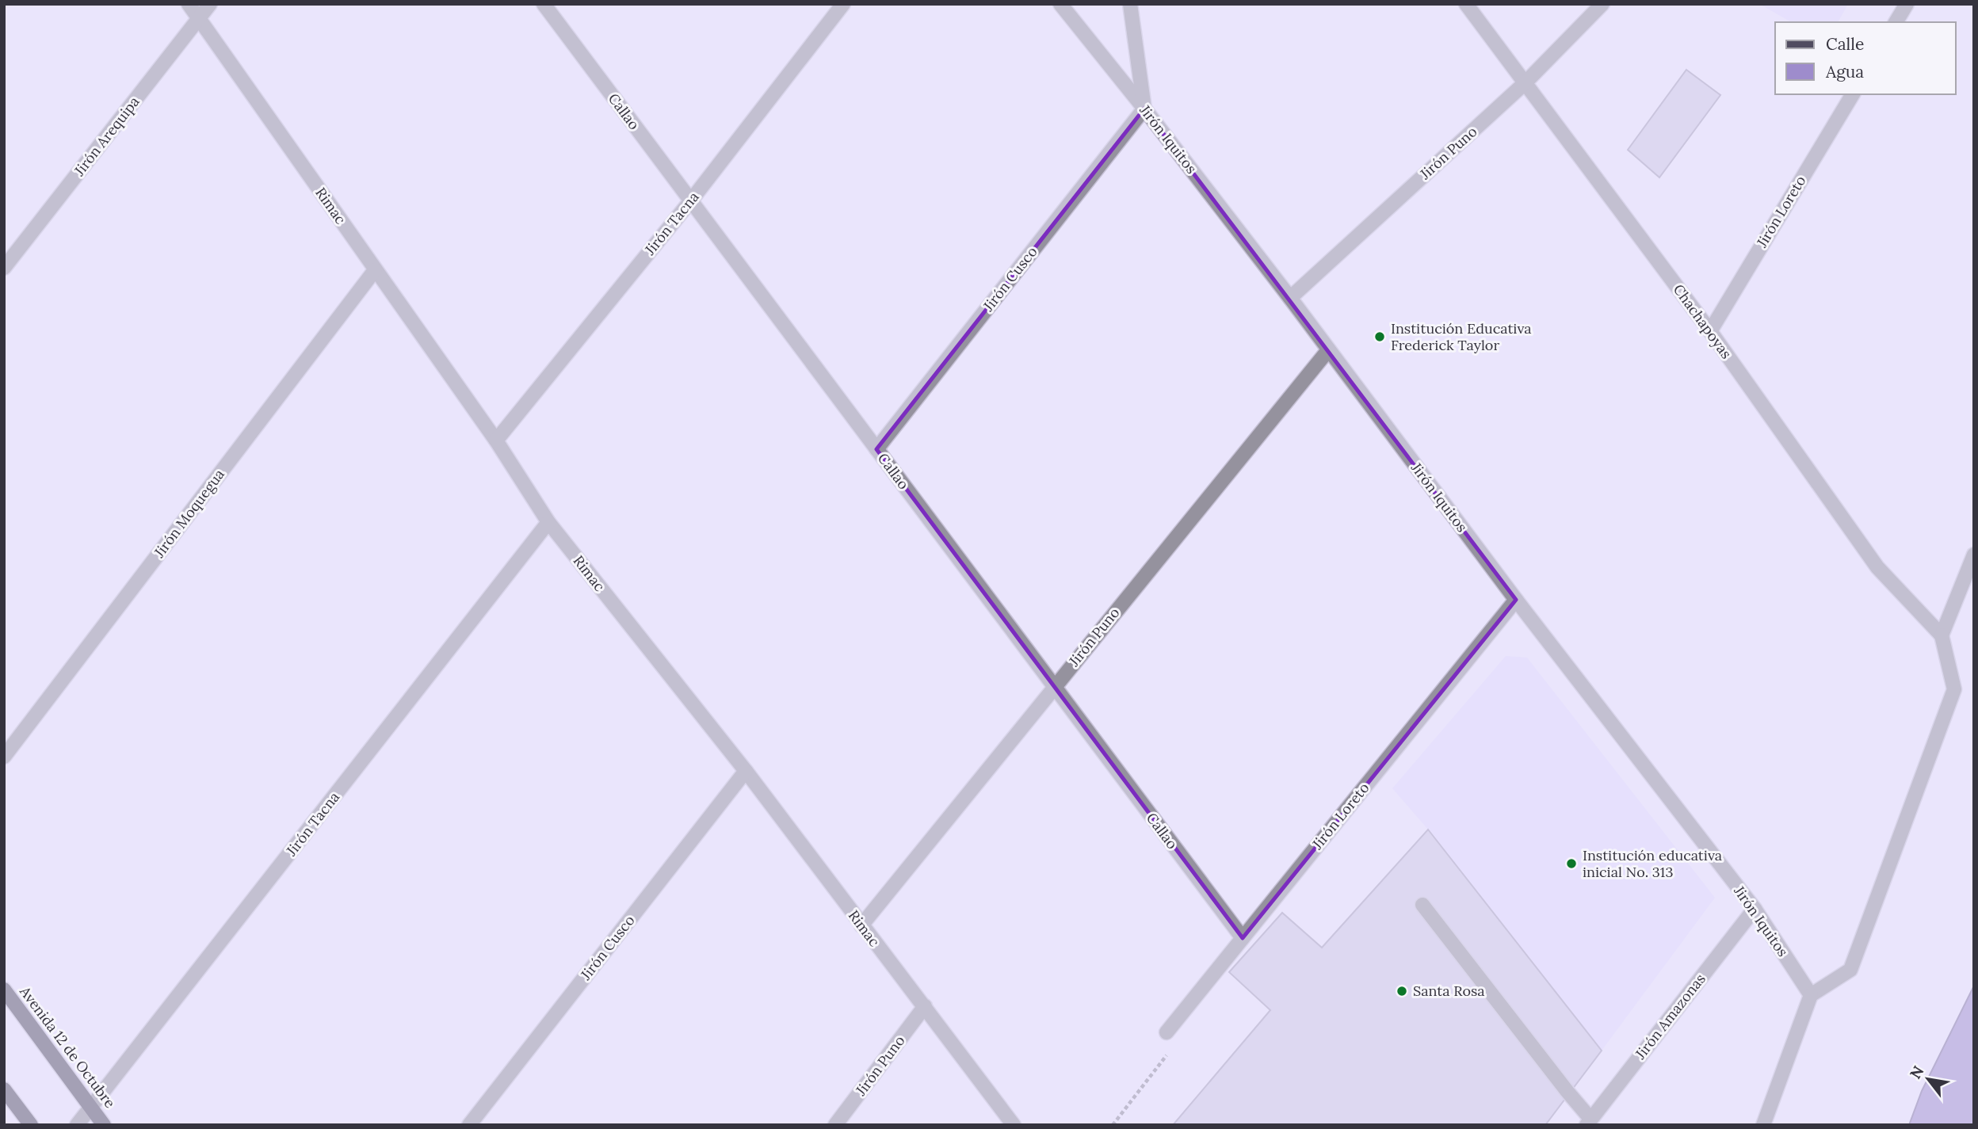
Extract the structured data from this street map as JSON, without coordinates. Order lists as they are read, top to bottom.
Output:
{
  "streets": {
    "main road": ["Avenida 12 de Octubre"],
    "street": [
      "Callao",
      "Jirón Arequipa",
      "Jirón Iquitos",
      "Jirón Puno",
      "Rimac",
      "Jirón Loreto",
      "Jirón Tacna",
      "Jirón Cusco",
      "Chachapoyas",
      "Jirón Moquegua",
      "Jirón Amazonas"
    ]
  },
  "crossings": [
    ["Callao", "Jirón Puno"],
    ["Callao", "Jirón Loreto"],
    ["Callao", "Jirón Tacna"],
    ["Callao", "Jirón Cusco"],
    ["Jirón Arequipa", "Rimac"],
    ["Jirón Iquitos", "Jirón Puno"],
    ["Jirón Iquitos", "Jirón Loreto"],
    ["Jirón Iquitos", "Jirón Cusco"],
    ["Jirón Iquitos", "Jirón Amazonas"],
    ["Jirón Puno", "Rimac"],
    ["Jirón Puno", "Chachapoyas"],
    ["Rimac", "Jirón Tacna"],
    ["Rimac", "Jirón Cusco"],
    ["Rimac", "Jirón Moquegua"],
    ["Jirón Loreto", "Chachapoyas"],
    ["Jirón Tacna", "Avenida 12 de Octubre"]
  ],
  "places": ["Institución Educativa Frederick Taylor", "Institución educativa inicial No. 313", "Santa Rosa"],
  "legend": ["Calle", "Agua"],
  "north": "top left"
}
